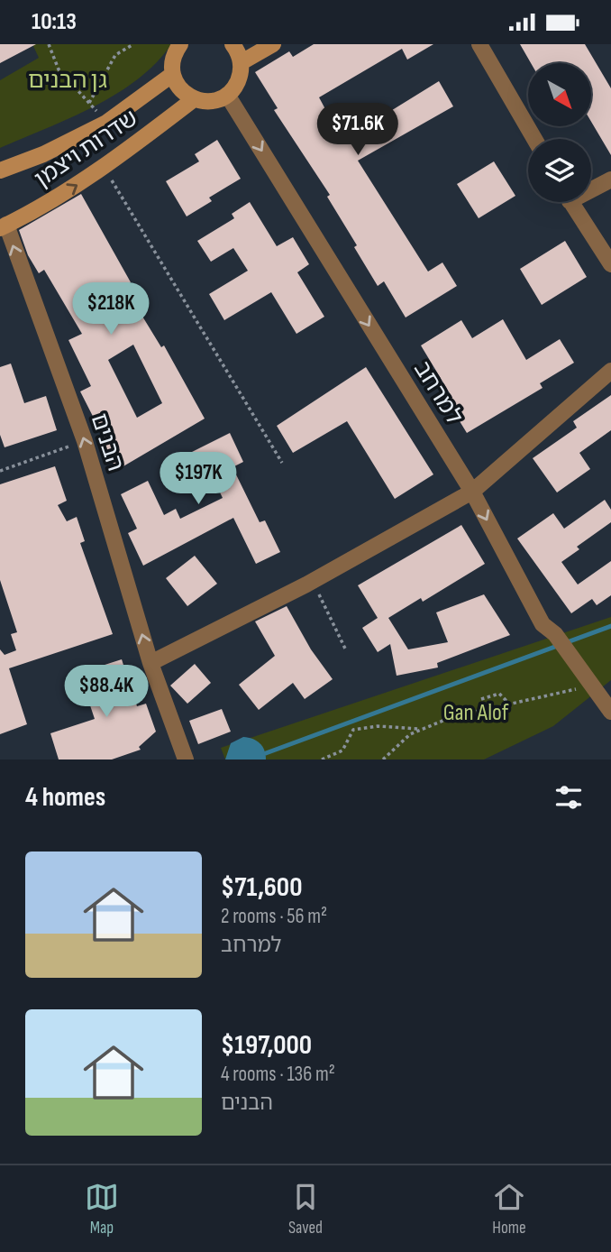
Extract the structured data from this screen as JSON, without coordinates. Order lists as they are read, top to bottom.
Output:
{
  "streets": {
    "street": ["שדרות ויצמן", "למרחב", "הבנים"]
  },
  "crossings": [
    ["שדרות ויצמן", "הבנים"]
  ],
  "one_way": ["למרחב", "הבנים"],
  "parks": ["גן הבנים", "Gan Alof"],
  "north": "bottom right",
  "page": {
    "status": "10:13",
    "price": [
      "$71.6K",
      "$218K",
      "$197K",
      "$88.4K"
    ],
    "heading": "4 homes",
    "list": [
      {
        "name": "$71,600",
        "note": "2 rooms · 56 m² · למרחב"
      },
      {
        "name": "$197,000",
        "note": "4 rooms · 136 m² · הבנים"
      }
    ],
    "tabs": ["Map", "Saved", "Home"]
  }
}
